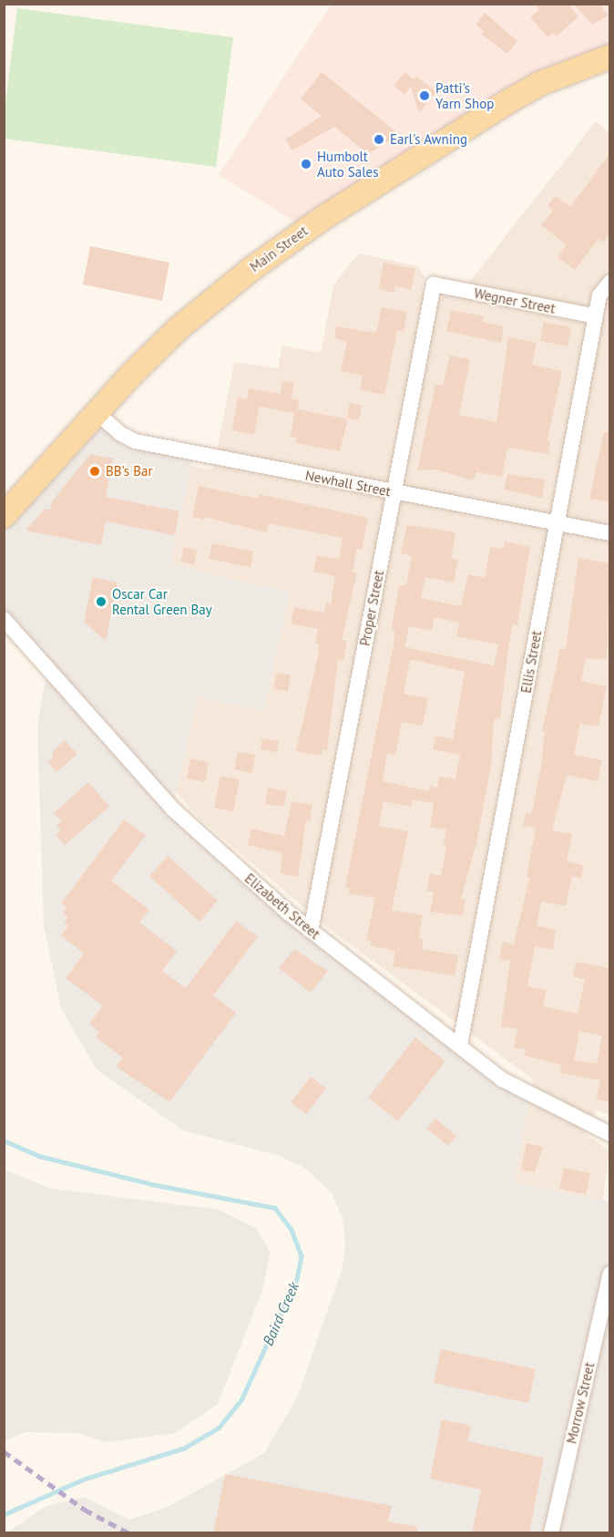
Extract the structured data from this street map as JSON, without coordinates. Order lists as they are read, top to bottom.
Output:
{
  "streets": {
    "main road": ["Main Street"],
    "street": [
      "Wegner Street",
      "Newhall Street",
      "Proper Street",
      "Ellis Street",
      "Elizabeth Street",
      "Morrow Street"
    ]
  },
  "crossings": [
    ["Main Street", "Newhall Street"],
    ["Wegner Street", "Proper Street"],
    ["Wegner Street", "Ellis Street"],
    ["Newhall Street", "Proper Street"],
    ["Newhall Street", "Ellis Street"],
    ["Proper Street", "Elizabeth Street"],
    ["Ellis Street", "Elizabeth Street"]
  ],
  "water": ["Baird Creek"],
  "places": [
    "Patti's Yarn Shop",
    "Earl's Awning",
    "Humbolt Auto Sales",
    "BB's Bar",
    "Oscar Car Rental Green Bay"
  ]
}
